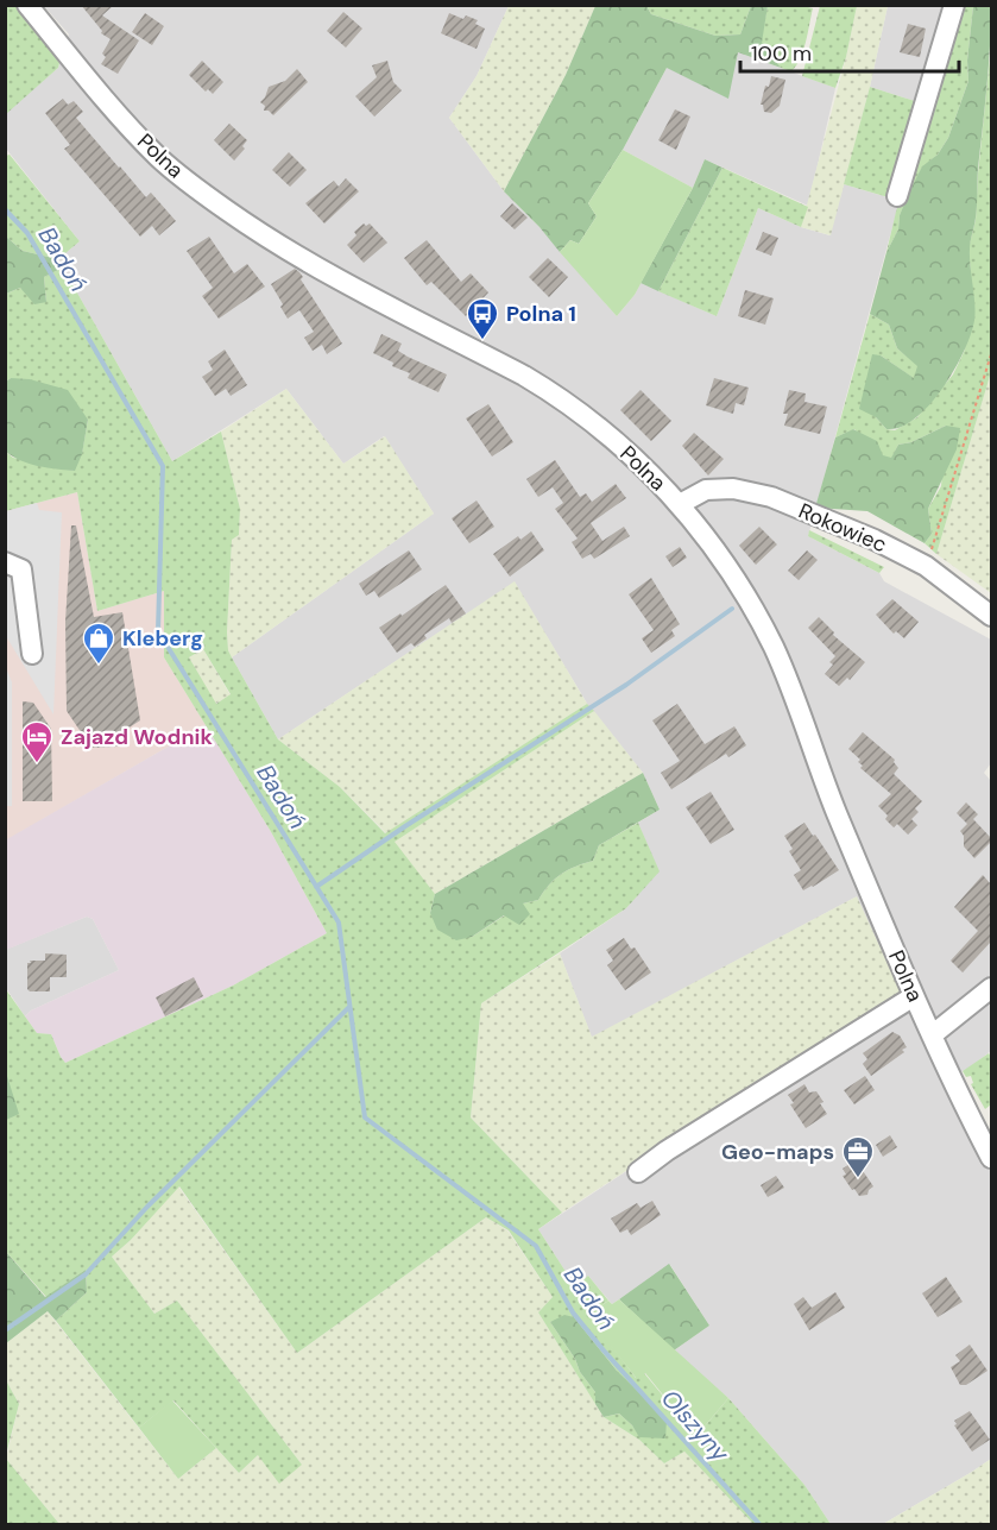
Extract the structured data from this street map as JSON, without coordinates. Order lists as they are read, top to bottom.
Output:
{
  "streets": {
    "street": ["Polna", "Rokowiec"]
  },
  "crossings": [
    ["Polna", "Rokowiec"]
  ],
  "water": ["Badoń", "Olszyny"],
  "places": {
    "bus stop": ["Polna 1"],
    "shop": ["Kleberg"],
    "hotel": ["Zajazd Wodnik"],
    "office": ["Geo-maps"]
  },
  "scale_bar": "100 m"
}
